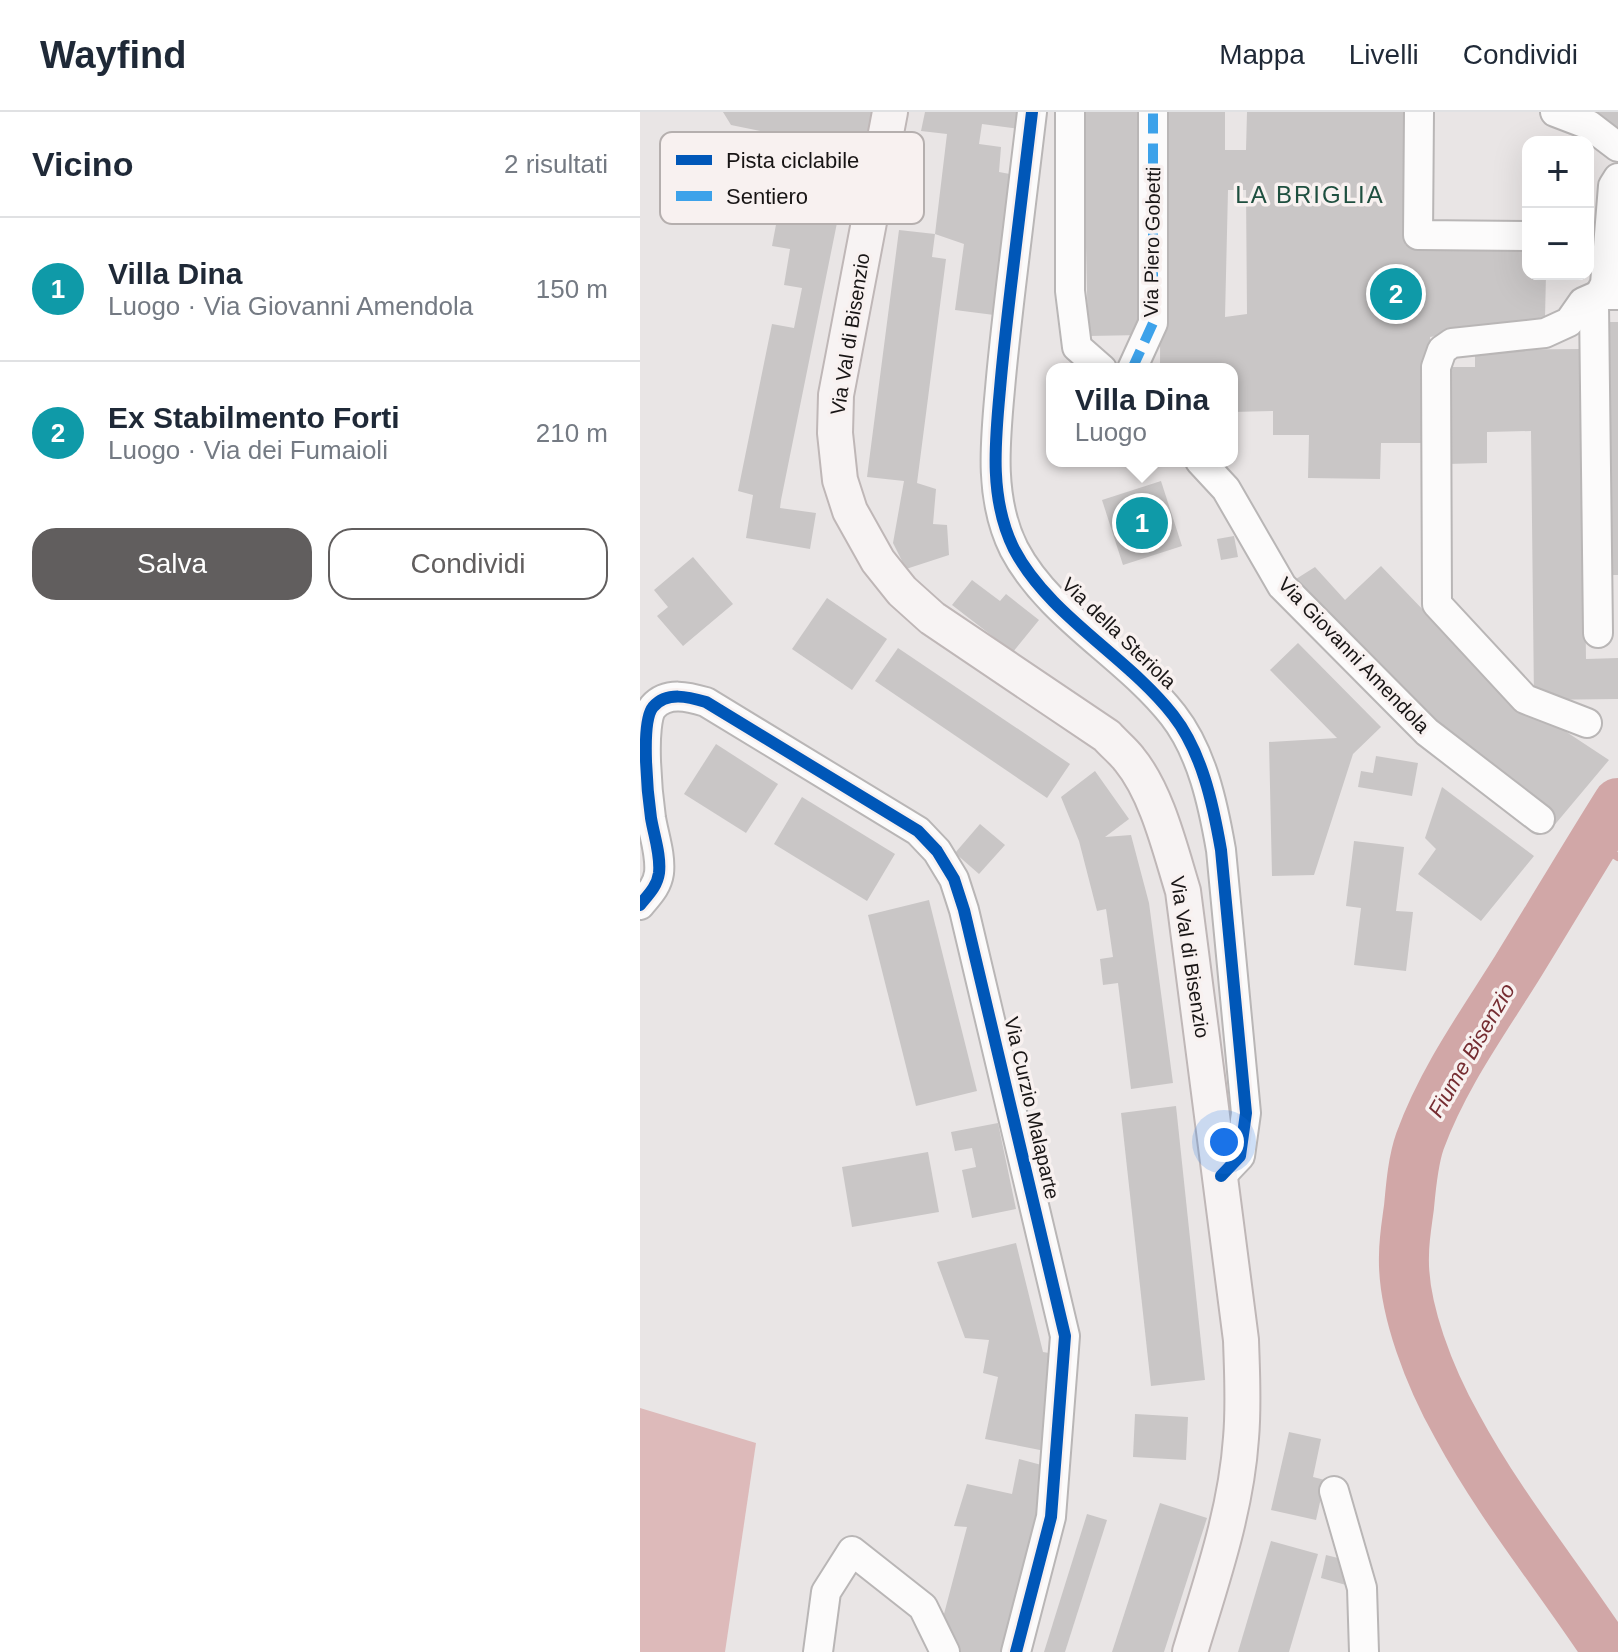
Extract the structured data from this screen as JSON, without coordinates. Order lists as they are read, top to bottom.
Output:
{
  "streets": {
    "main road": ["Via Val di Bisenzio"],
    "street": [
      "Via Piero Gobetti",
      "Via della Steriola",
      "Via Giovanni Amendola",
      "Via Curzio Malaparte"
    ]
  },
  "crossings": [
    ["Via Val di Bisenzio", "Via della Steriola"]
  ],
  "districts": ["LA BRIGLIA"],
  "water": ["Fiume Bisenzio"],
  "legend": ["Pista ciclabile", "Sentiero"],
  "page": {
    "header": "Wayfind",
    "nav": ["Mappa", "Livelli", "Condividi"],
    "heading": ["Vicino", "2 risultati"],
    "map_buttons": ["+", "−"],
    "list": [
      {
        "mark": "1",
        "name": "Villa Dina",
        "note": "Luogo · Via Giovanni Amendola",
        "value": "150 m"
      },
      {
        "mark": "2",
        "name": "Ex Stabilmento Forti",
        "note": "Luogo · Via dei Fumaioli",
        "value": "210 m"
      }
    ],
    "pins": ["2", "1"],
    "popup": ["Villa Dina", "Luogo"],
    "buttons": ["Salva", "Condividi"]
  }
}
